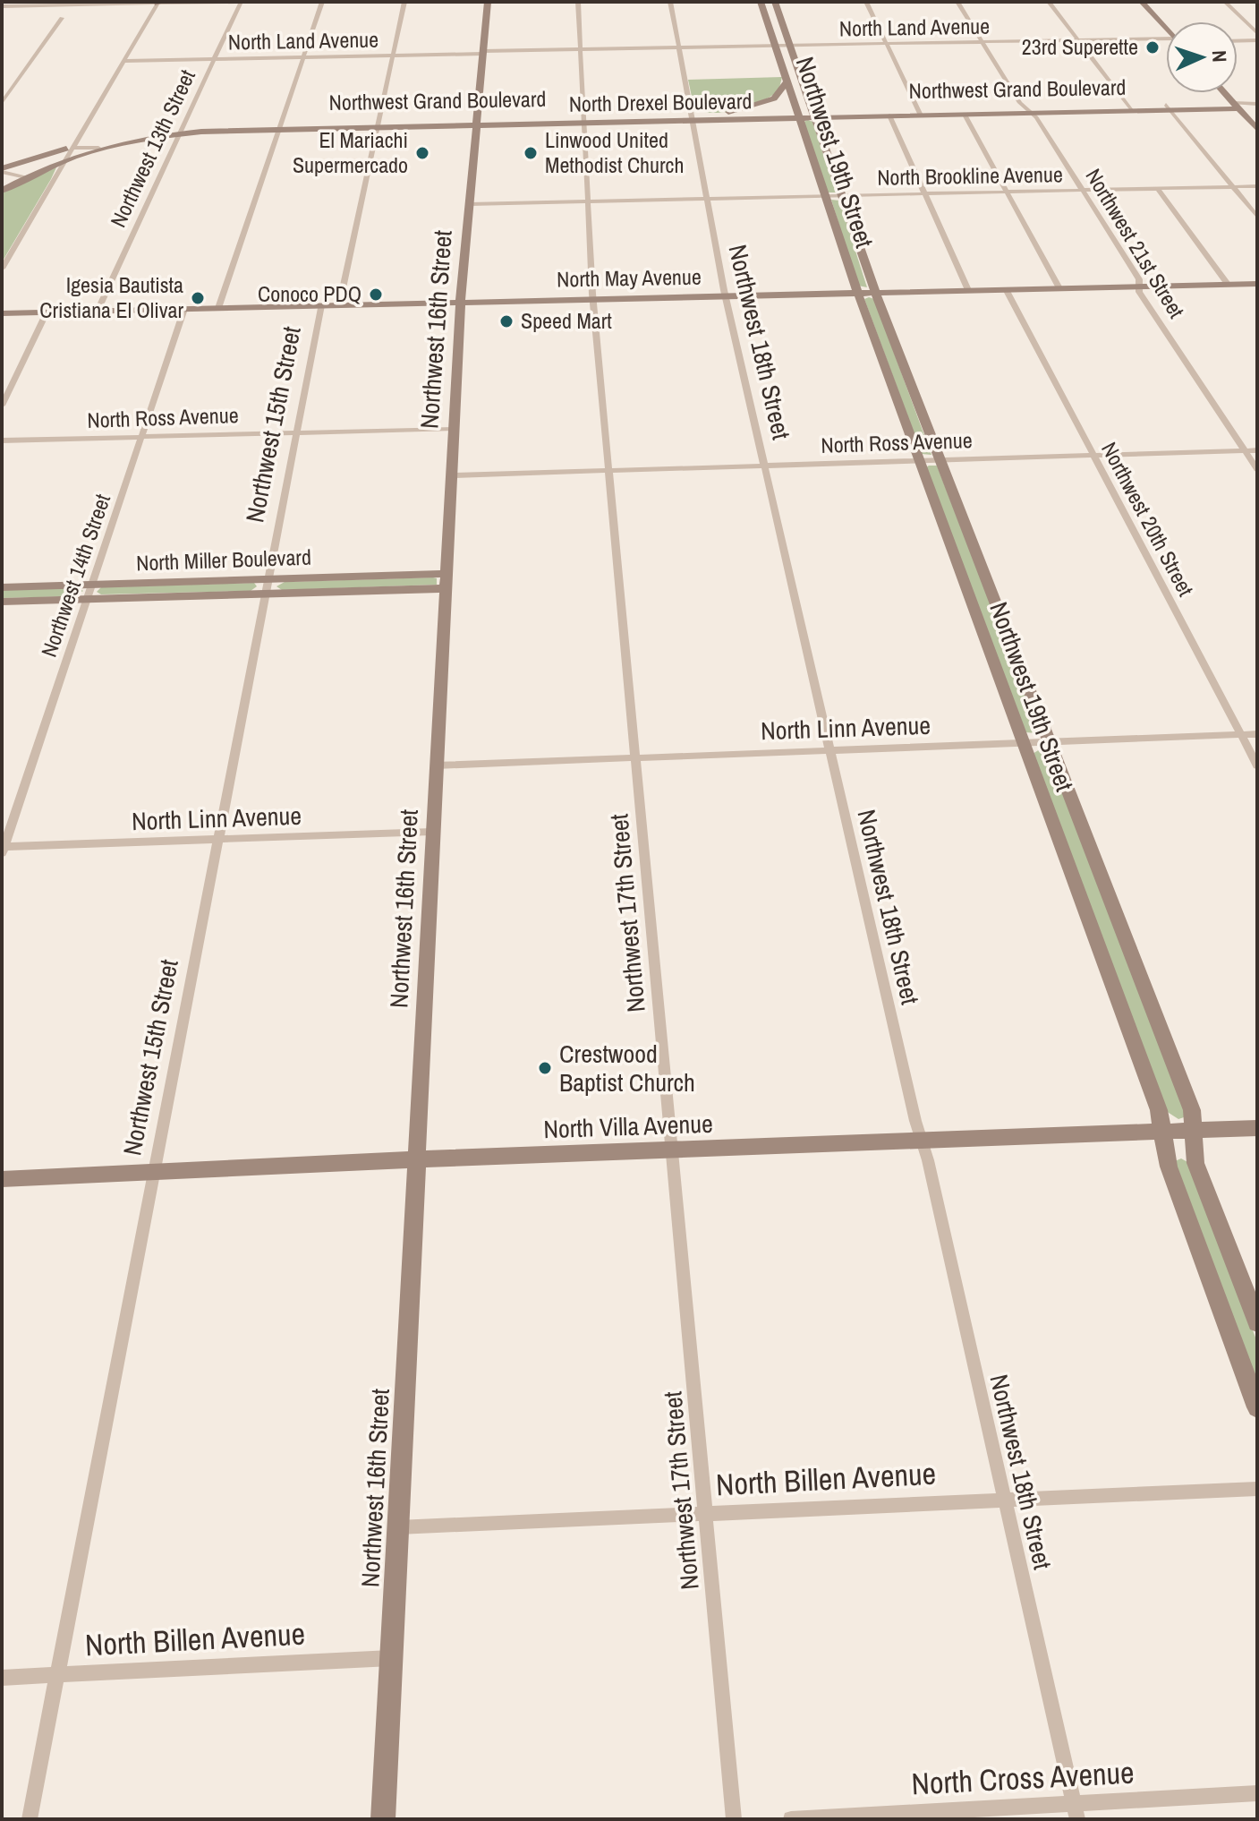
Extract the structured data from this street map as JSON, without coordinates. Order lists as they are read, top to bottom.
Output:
{
  "streets": {
    "street": [
      "North Land Avenue",
      "Northwest Grand Boulevard",
      "North Drexel Boulevard",
      "Northwest 13th Street",
      "Northwest 19th Street",
      "North Brookline Avenue",
      "Northwest 21st Street",
      "North May Avenue",
      "Northwest 16th Street",
      "Northwest 18th Street",
      "North Ross Avenue",
      "Northwest 15th Street",
      "Northwest 20th Street",
      "North Miller Boulevard",
      "Northwest 14th Street",
      "North Linn Avenue",
      "Northwest 17th Street",
      "North Villa Avenue",
      "North Billen Avenue",
      "North Cross Avenue"
    ]
  },
  "crossings": [
    ["North Land Avenue", "Northwest 13th Street"],
    ["North Land Avenue", "Northwest 19th Street"],
    ["North Land Avenue", "Northwest 21st Street"],
    ["North Land Avenue", "Northwest 16th Street"],
    ["North Land Avenue", "Northwest 18th Street"],
    ["North Land Avenue", "Northwest 17th Street"],
    ["Northwest Grand Boulevard", "North Drexel Boulevard"],
    ["Northwest Grand Boulevard", "Northwest 19th Street"],
    ["Northwest Grand Boulevard", "Northwest 21st Street"],
    ["North Drexel Boulevard", "Northwest 13th Street"],
    ["North Drexel Boulevard", "Northwest 19th Street"],
    ["North Drexel Boulevard", "Northwest 21st Street"],
    ["North Drexel Boulevard", "Northwest 16th Street"],
    ["North Drexel Boulevard", "Northwest 18th Street"],
    ["North Drexel Boulevard", "Northwest 17th Street"],
    ["Northwest 13th Street", "North May Avenue"],
    ["Northwest 19th Street", "North Brookline Avenue"],
    ["Northwest 19th Street", "North May Avenue"],
    ["Northwest 19th Street", "North Ross Avenue"],
    ["Northwest 19th Street", "North Linn Avenue"],
    ["Northwest 19th Street", "North Villa Avenue"],
    ["North Brookline Avenue", "Northwest 21st Street"],
    ["North Brookline Avenue", "Northwest 16th Street"],
    ["North Brookline Avenue", "Northwest 18th Street"],
    ["North Brookline Avenue", "Northwest 17th Street"],
    ["Northwest 21st Street", "North May Avenue"],
    ["Northwest 21st Street", "North Ross Avenue"],
    ["North May Avenue", "Northwest 16th Street"],
    ["North May Avenue", "Northwest 18th Street"],
    ["North May Avenue", "Northwest 15th Street"],
    ["North May Avenue", "Northwest 20th Street"],
    ["North May Avenue", "Northwest 14th Street"],
    ["North May Avenue", "Northwest 17th Street"],
    ["Northwest 16th Street", "North Ross Avenue"],
    ["Northwest 16th Street", "North Miller Boulevard"],
    ["Northwest 16th Street", "North Linn Avenue"],
    ["Northwest 16th Street", "North Villa Avenue"],
    ["Northwest 16th Street", "North Billen Avenue"],
    ["Northwest 18th Street", "North Ross Avenue"],
    ["Northwest 18th Street", "North Linn Avenue"],
    ["Northwest 18th Street", "North Villa Avenue"],
    ["Northwest 18th Street", "North Billen Avenue"],
    ["Northwest 18th Street", "North Cross Avenue"],
    ["North Ross Avenue", "Northwest 15th Street"],
    ["North Ross Avenue", "Northwest 20th Street"],
    ["North Ross Avenue", "Northwest 14th Street"],
    ["North Ross Avenue", "Northwest 17th Street"],
    ["Northwest 15th Street", "North Miller Boulevard"],
    ["Northwest 15th Street", "North Linn Avenue"],
    ["Northwest 15th Street", "North Villa Avenue"],
    ["Northwest 15th Street", "North Billen Avenue"],
    ["Northwest 20th Street", "North Linn Avenue"],
    ["North Miller Boulevard", "Northwest 14th Street"],
    ["Northwest 14th Street", "North Linn Avenue"],
    ["North Linn Avenue", "Northwest 17th Street"],
    ["Northwest 17th Street", "North Villa Avenue"],
    ["Northwest 17th Street", "North Billen Avenue"]
  ],
  "places": [
    "23rd Superette",
    "El Mariachi Supermercado",
    "Linwood United Methodist Church",
    "Conoco PDQ",
    "Igesia Bautista Cristiana El Olivar",
    "Speed Mart",
    "Crestwood Baptist Church"
  ],
  "north": "right"
}
